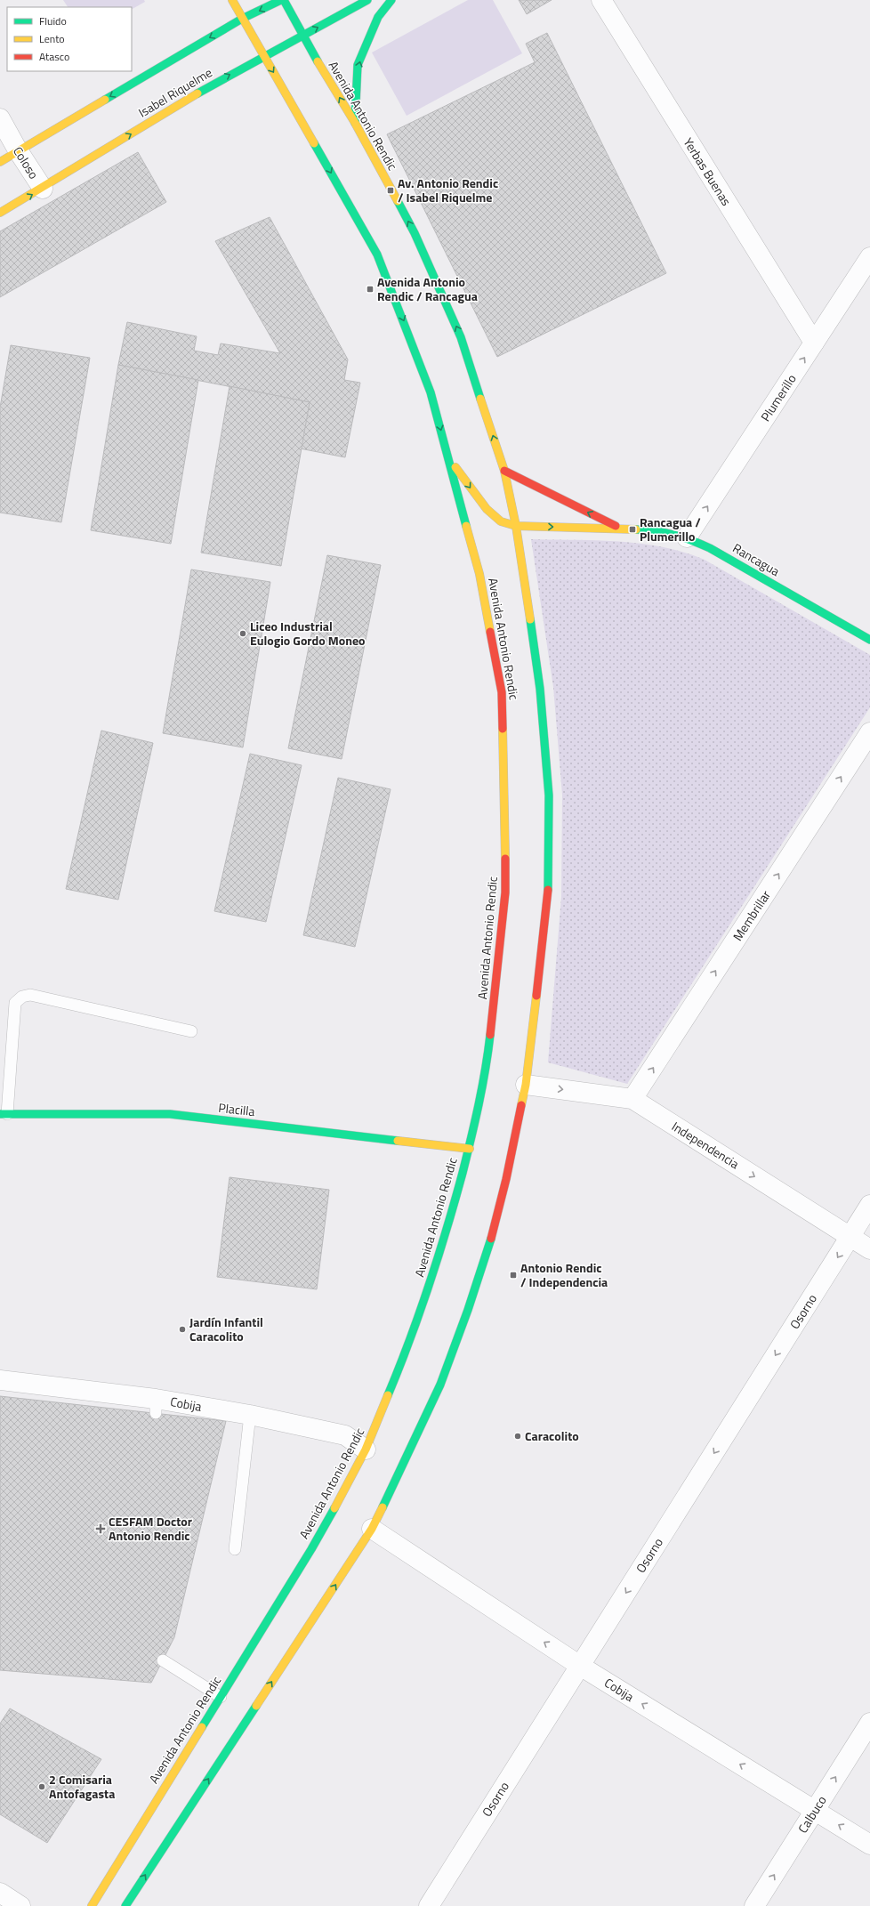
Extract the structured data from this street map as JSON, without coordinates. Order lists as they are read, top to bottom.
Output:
{
  "streets": {
    "main road": [
      "Isabel Riquelme",
      "Avenida Antonio Rendic",
      "Rancagua",
      "Placilla"
    ],
    "street": [
      "Coloso",
      "Yerbas Buenas",
      "Plumerillo",
      "Membrillar",
      "Independencia",
      "Osorno",
      "Cobija",
      "Calbuco"
    ]
  },
  "crossings": [
    ["Isabel Riquelme", "Avenida Antonio Rendic"],
    ["Isabel Riquelme", "Coloso"],
    ["Avenida Antonio Rendic", "Rancagua"],
    ["Avenida Antonio Rendic", "Placilla"],
    ["Avenida Antonio Rendic", "Independencia"],
    ["Avenida Antonio Rendic", "Cobija"],
    ["Yerbas Buenas", "Plumerillo"],
    ["Plumerillo", "Rancagua"],
    ["Membrillar", "Independencia"],
    ["Independencia", "Osorno"],
    ["Osorno", "Cobija"],
    ["Cobija", "Calbuco"]
  ],
  "one_way": [
    "Plumerillo",
    "Membrillar",
    "Independencia",
    "Osorno",
    "Cobija",
    "Calbuco"
  ],
  "places": {
    "transit": [
      "Av. Antonio Rendic / Isabel Riquelme",
      "Avenida Antonio Rendic / Rancagua",
      "Rancagua / Plumerillo",
      "Antonio Rendic / Independencia"
    ],
    "other": [
      "Liceo Industrial Eulogio Gordo Moneo",
      "Jardín Infantil Caracolito",
      "Caracolito",
      "2 Comisaria Antofagasta"
    ],
    "health": ["CESFAM Doctor Antonio Rendic"]
  },
  "legend": ["Fluido", "Lento", "Atasco"]
}
